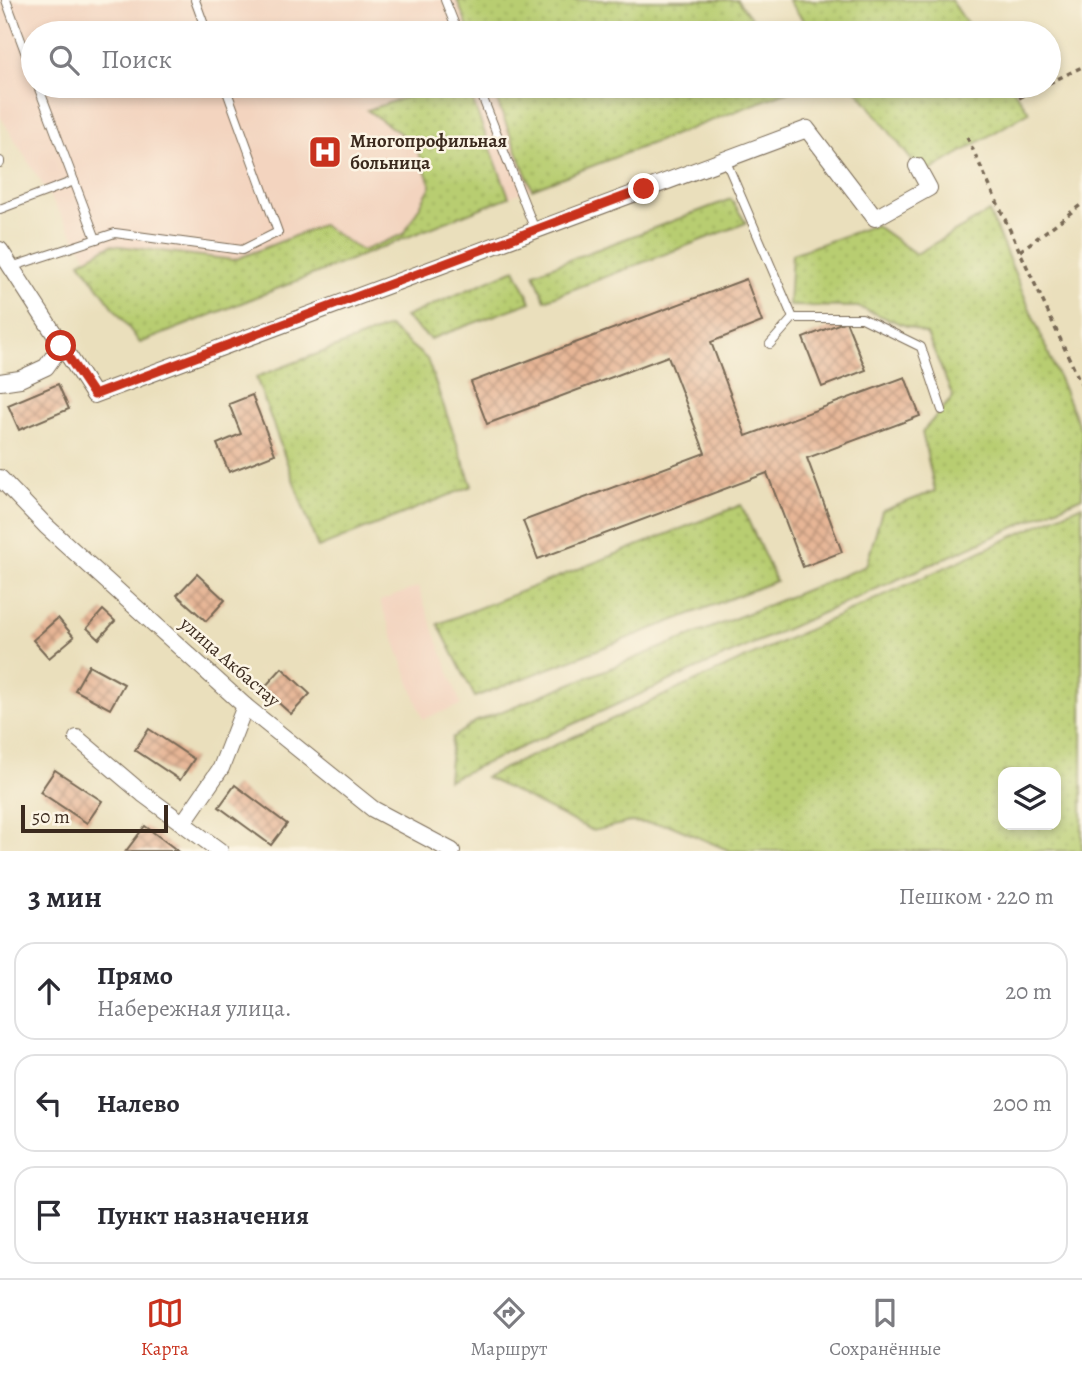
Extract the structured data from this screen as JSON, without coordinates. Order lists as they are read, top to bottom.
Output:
{
  "streets": {
    "street": ["улица Акбастау"]
  },
  "places": {
    "hospital": ["Многопрофильная больница"]
  },
  "scale_bar": "50 m",
  "page": {
    "search": "Поиск",
    "scale": "50 m",
    "heading": ["3 мин", "Пешком · 220 m"],
    "list": [
      ["Прямо", "Набережная улица.", "20 m"],
      ["Налево", "200 m"],
      "Пункт назначения"
    ],
    "nav": ["Карта", "Маршрут", "Сохранённые"]
  }
}
